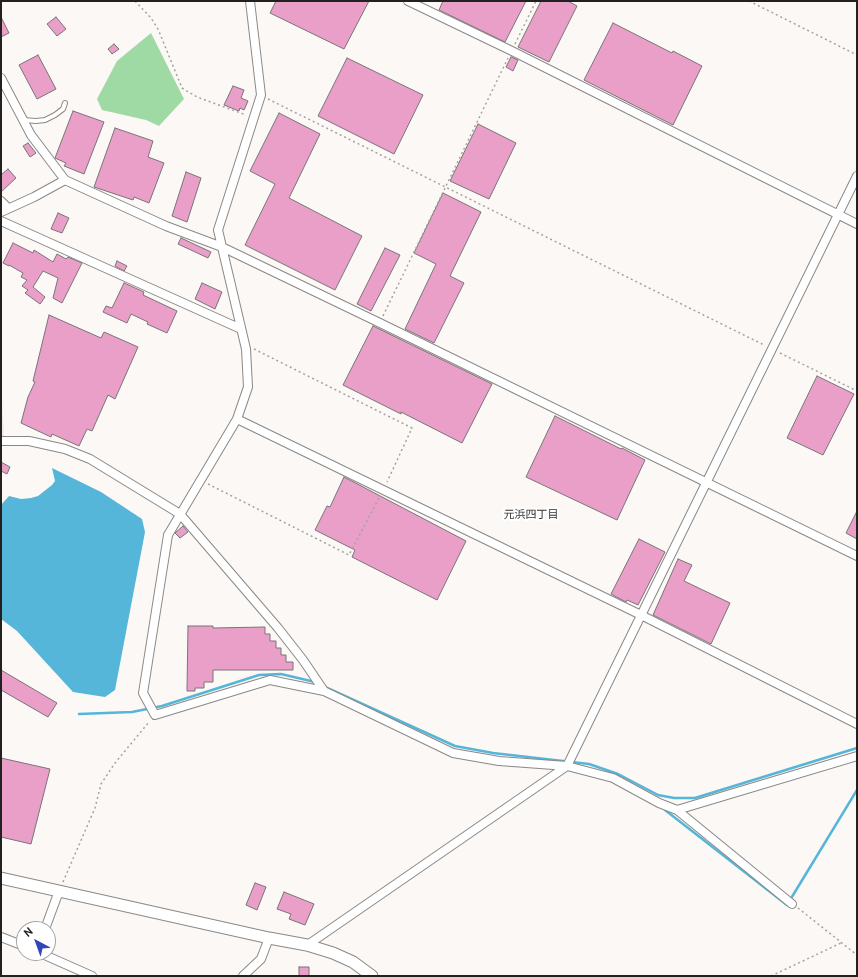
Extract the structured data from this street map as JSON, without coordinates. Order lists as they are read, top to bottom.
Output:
{
  "districts": ["元浜四丁目"],
  "north": "top left"
}
